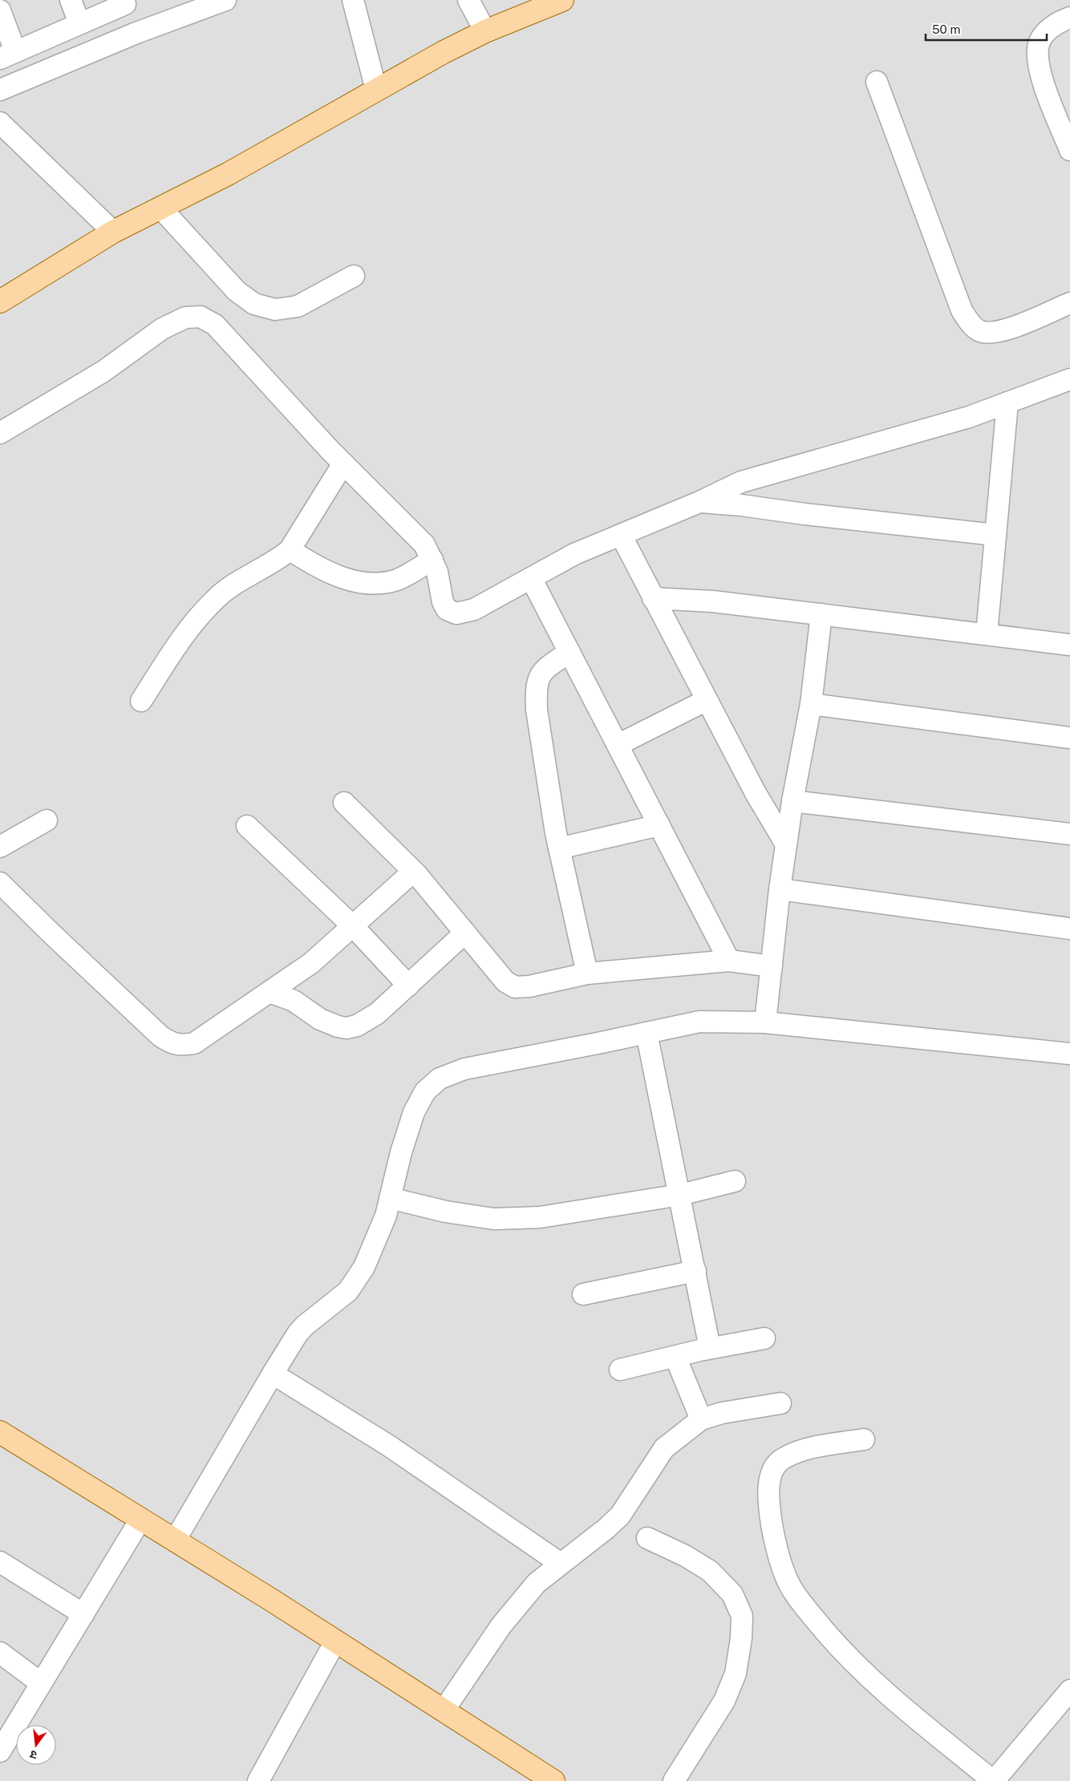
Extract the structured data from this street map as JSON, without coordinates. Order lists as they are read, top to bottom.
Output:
{
  "scale_bar": "50 m",
  "north": "bottom"
}
